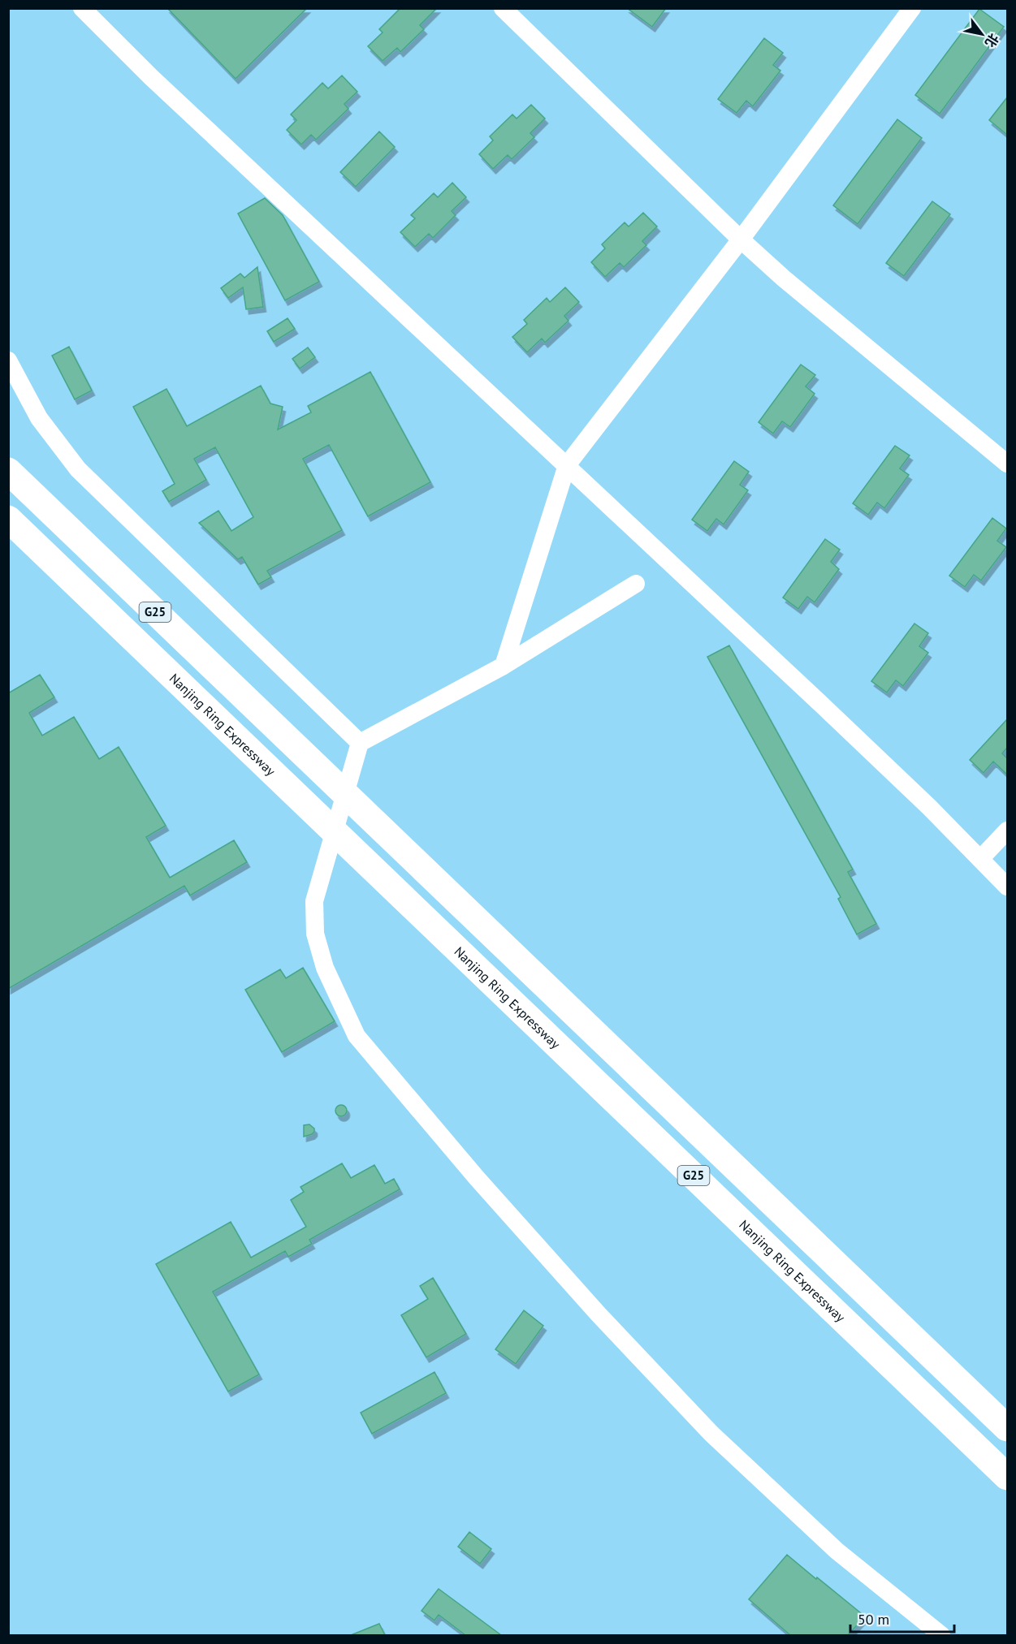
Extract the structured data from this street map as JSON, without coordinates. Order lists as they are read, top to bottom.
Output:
{
  "streets": {
    "highway": ["G25", "Nanjing Ring Expressway"]
  },
  "scale_bar": "50 m",
  "north": "bottom right"
}
